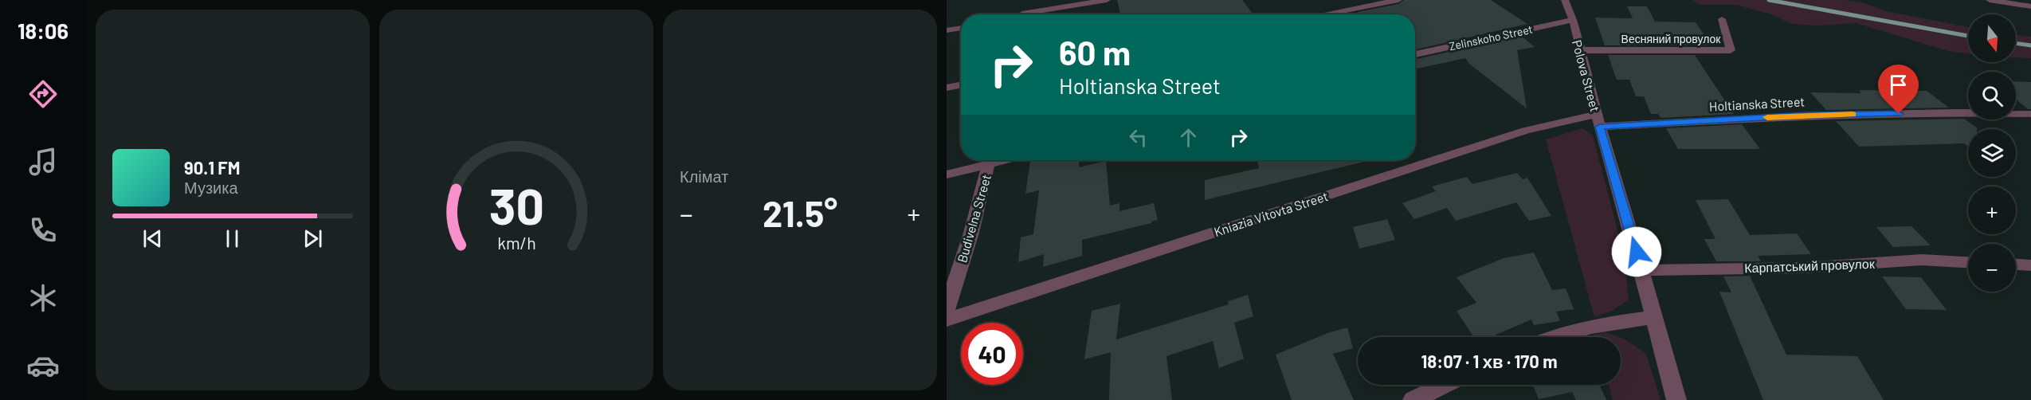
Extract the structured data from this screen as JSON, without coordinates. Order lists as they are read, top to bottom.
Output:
{
  "streets": {
    "street": [
      "Zelinskoho Street",
      "Весняний провулок",
      "Polova Street",
      "Holtianska Street",
      "Kniazia Vitovta Street",
      "Budivelna Street",
      "Карпатський провулок"
    ]
  },
  "crossings": [
    ["Zelinskoho Street", "Polova Street"],
    ["Весняний провулок", "Polova Street"],
    ["Polova Street", "Holtianska Street"],
    ["Polova Street", "Kniazia Vitovta Street"],
    ["Polova Street", "Карпатський провулок"],
    ["Holtianska Street", "Kniazia Vitovta Street"]
  ],
  "north": "bottom",
  "page": {
    "tabs": "18:06",
    "tile": "Клімат",
    "map_buttons": ["+", "−"],
    "turn": ["60 m", "Holtianska Street"],
    "song": ["90.1 FM", "Музика"],
    "heat": ["−", "21.5°", "+"],
    "limit": "40",
    "trip": "18:07 · 1 хв · 170 m",
    "gauge": ["30", "km/h"]
  }
}
